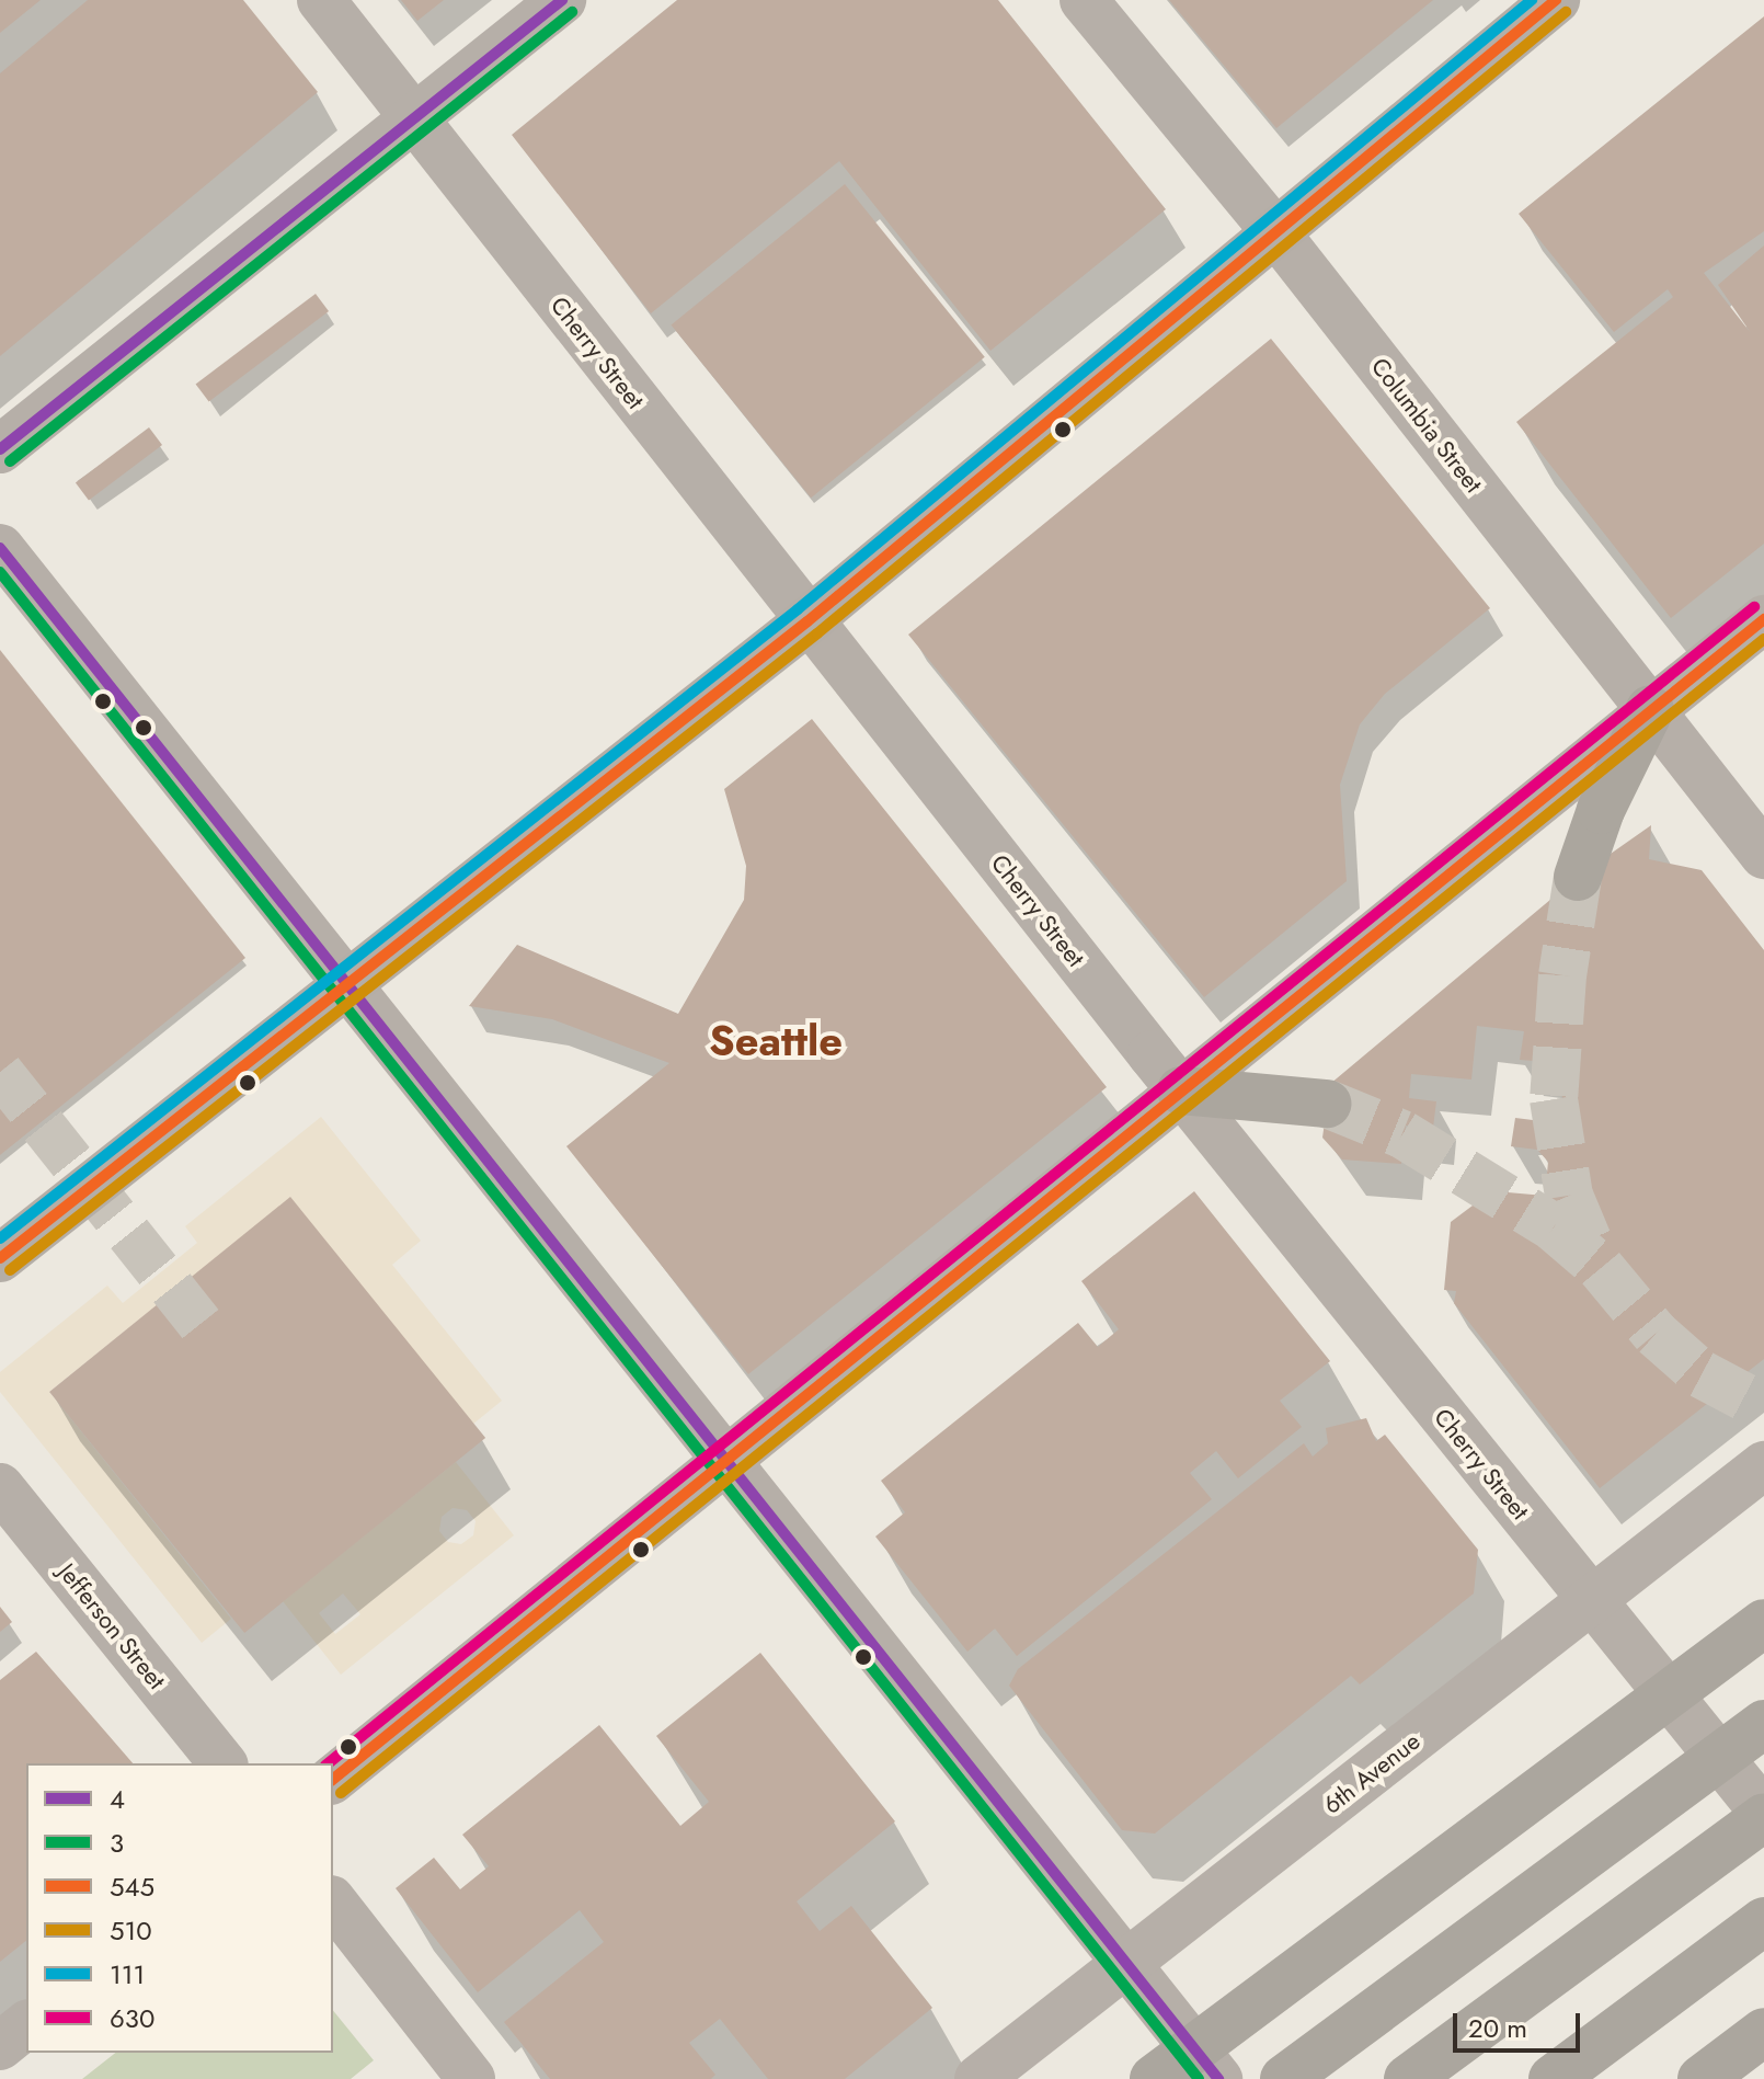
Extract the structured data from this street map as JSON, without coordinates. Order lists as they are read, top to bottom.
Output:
{
  "streets": {
    "main road": [
      "Cherry Street",
      "Columbia Street",
      "Jefferson Street",
      "6th Avenue"
    ]
  },
  "crossings": [
    ["Cherry Street", "6th Avenue"]
  ],
  "districts": ["Seattle"],
  "lines": [
    "transit line 4",
    "transit line 545",
    "transit line 111",
    "transit line 3",
    "transit line 510",
    "transit line 630"
  ],
  "legend": [
    "4",
    "3",
    "545",
    "510",
    "111",
    "630"
  ],
  "scale_bar": "20 m"
}
